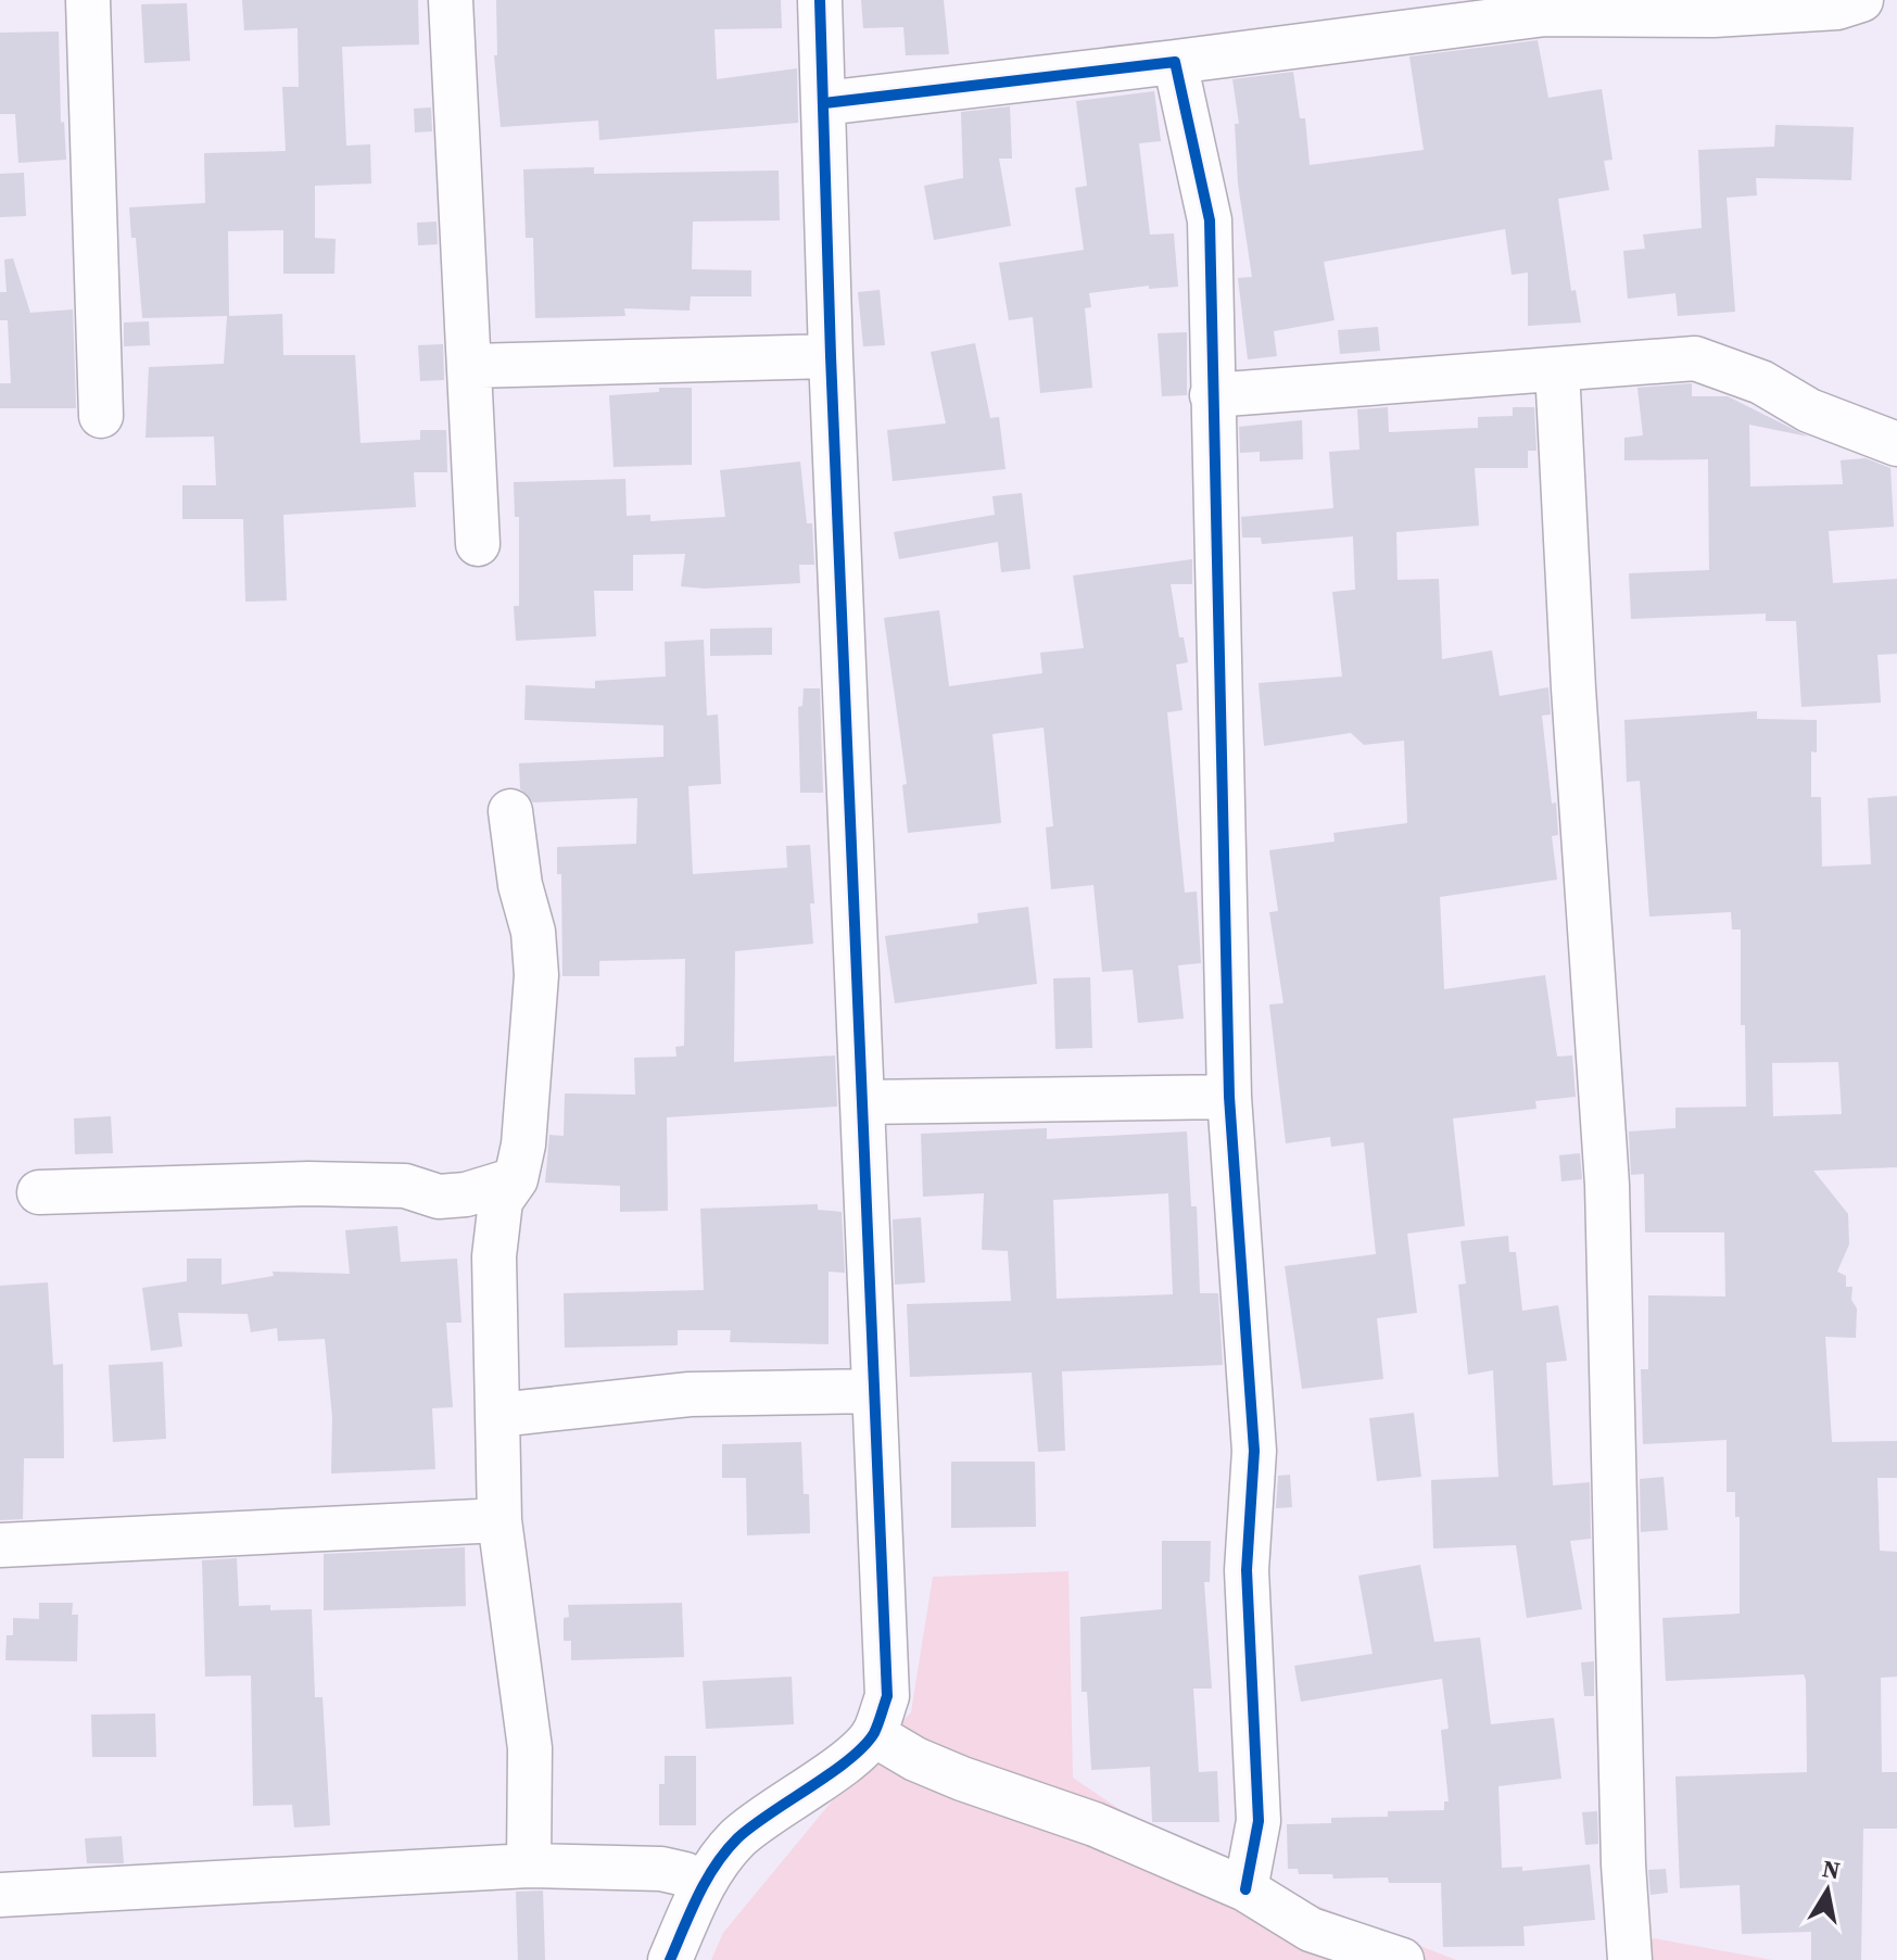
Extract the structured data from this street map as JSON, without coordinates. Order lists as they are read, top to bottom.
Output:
{
  "north": "top"
}
